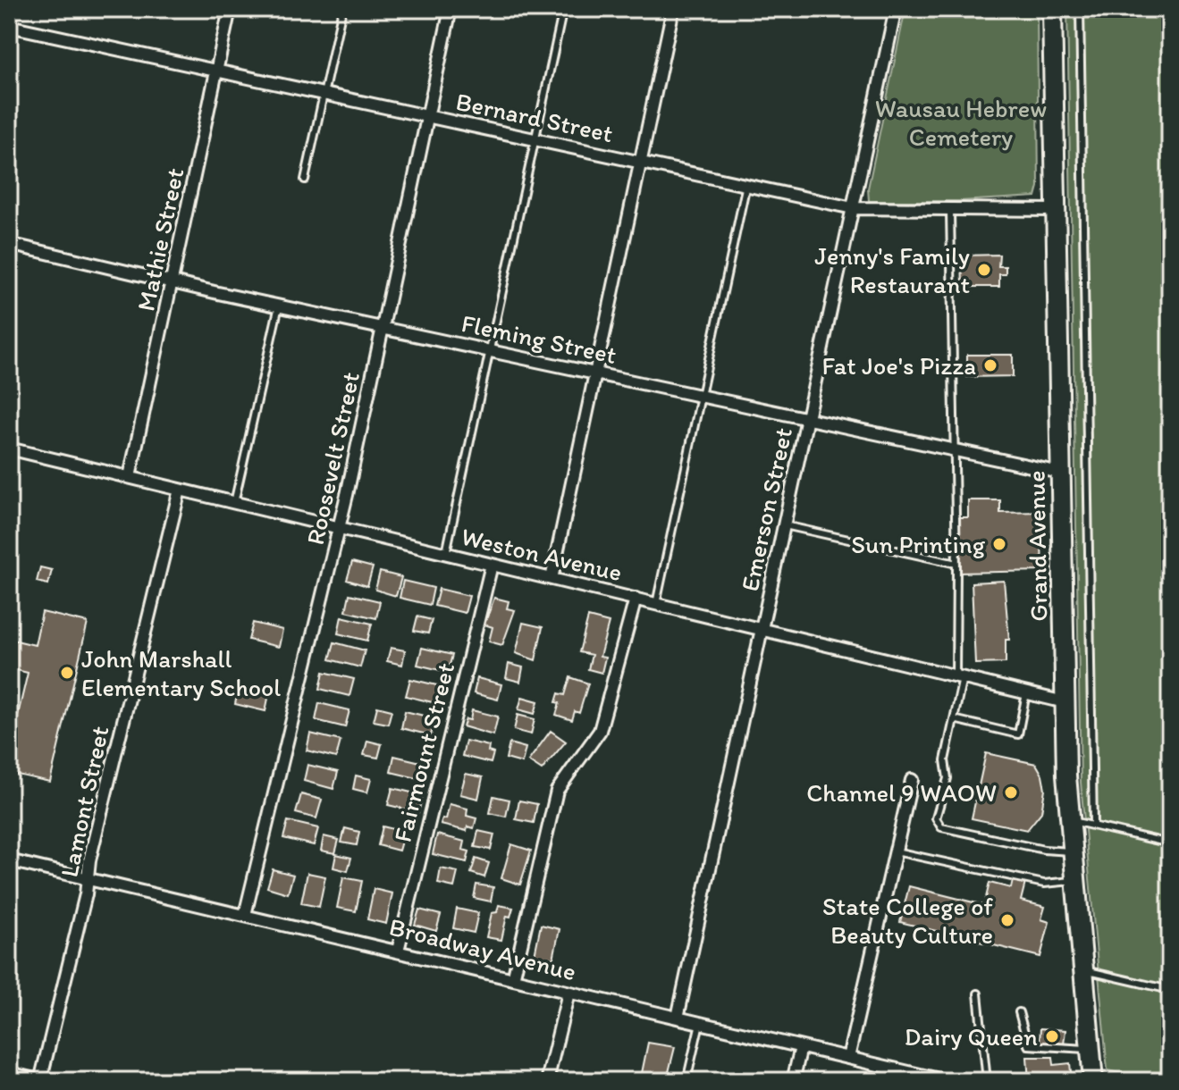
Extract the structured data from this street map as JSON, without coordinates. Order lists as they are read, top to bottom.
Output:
{
  "streets": {
    "main road": ["Grand Avenue"],
    "street": [
      "Bernard Street",
      "Mathie Street",
      "Fleming Street",
      "Roosevelt Street",
      "Emerson Street",
      "Weston Avenue",
      "Fairmount Street",
      "Lamont Street",
      "Broadway Avenue"
    ]
  },
  "crossings": [
    ["Bernard Street", "Mathie Street"],
    ["Bernard Street", "Roosevelt Street"],
    ["Bernard Street", "Emerson Street"],
    ["Bernard Street", "Grand Avenue"],
    ["Mathie Street", "Fleming Street"],
    ["Mathie Street", "Weston Avenue"],
    ["Fleming Street", "Roosevelt Street"],
    ["Fleming Street", "Emerson Street"],
    ["Fleming Street", "Grand Avenue"],
    ["Roosevelt Street", "Weston Avenue"],
    ["Roosevelt Street", "Broadway Avenue"],
    ["Emerson Street", "Weston Avenue"],
    ["Emerson Street", "Broadway Avenue"],
    ["Grand Avenue", "Weston Avenue"],
    ["Weston Avenue", "Fairmount Street"],
    ["Weston Avenue", "Lamont Street"],
    ["Fairmount Street", "Broadway Avenue"],
    ["Lamont Street", "Broadway Avenue"]
  ],
  "parks": ["Wausau Hebrew Cemetery"],
  "places": [
    "Jenny's Family Restaurant",
    "Fat Joe's Pizza",
    "Sun Printing",
    "John Marshall Elementary School",
    "Channel 9 WAOW",
    "State College of Beauty Culture",
    "Dairy Queen"
  ]
}
